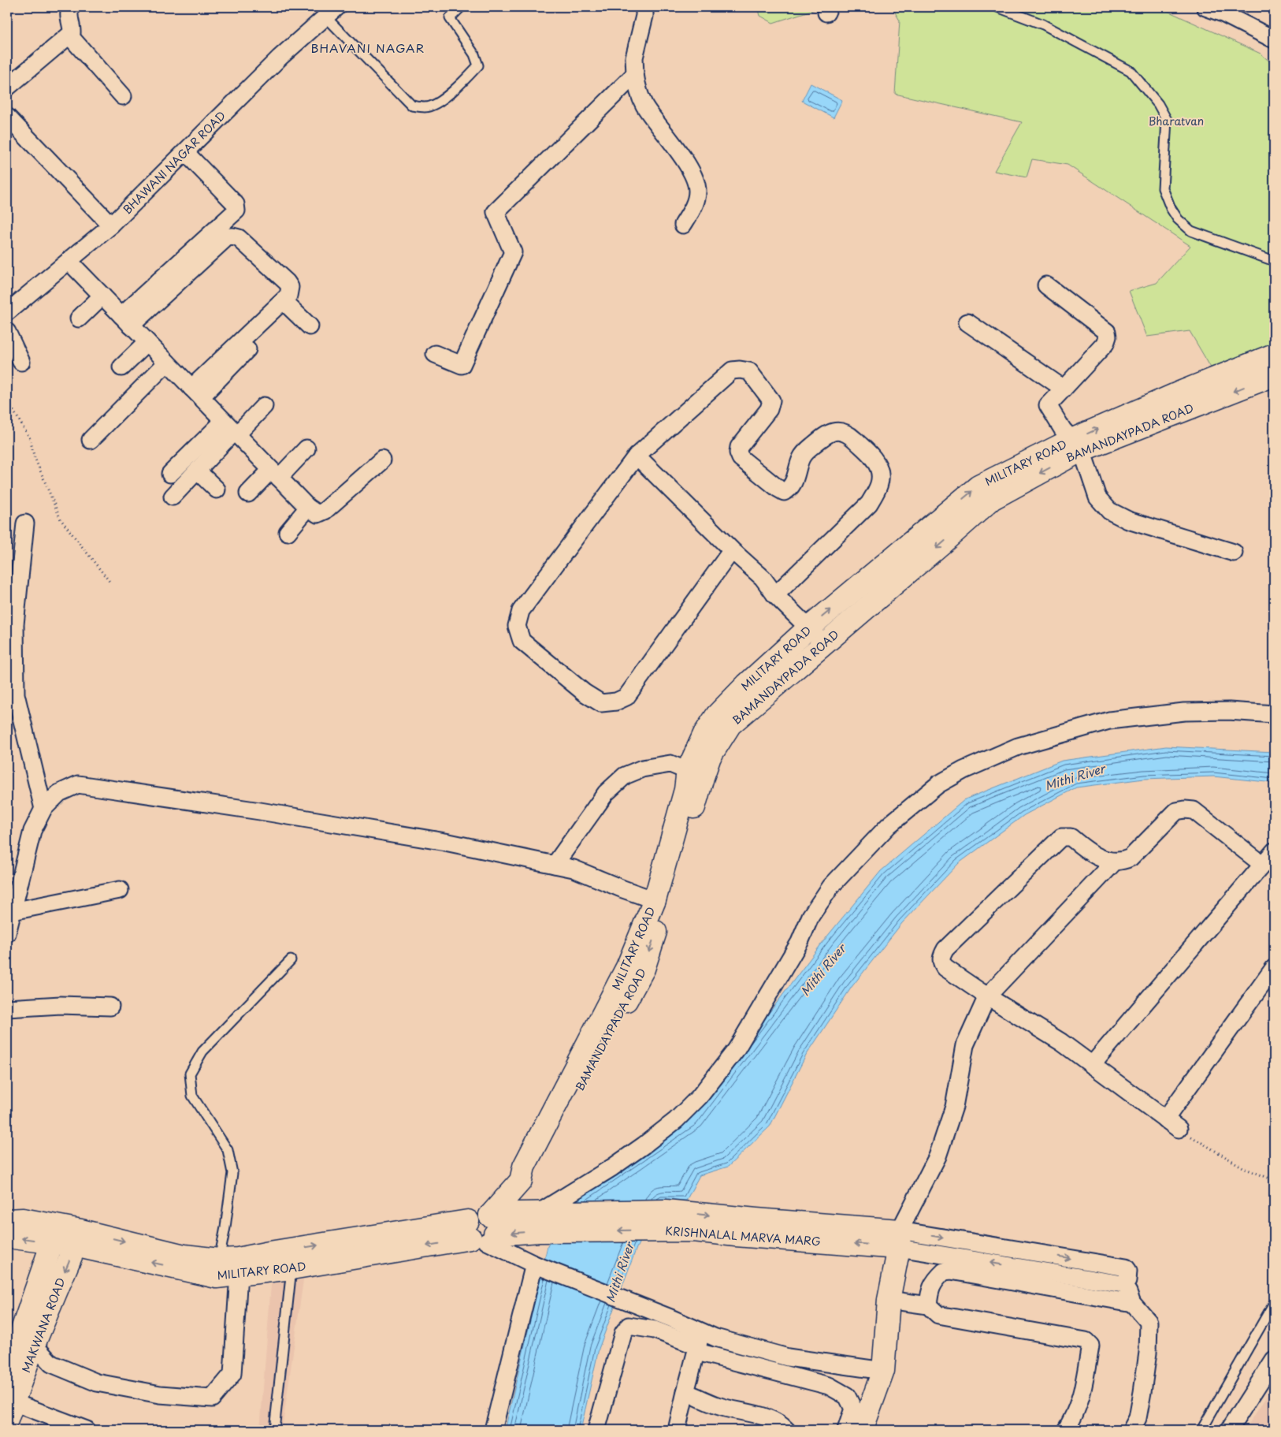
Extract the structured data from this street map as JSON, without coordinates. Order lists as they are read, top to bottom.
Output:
{
  "streets": {
    "street": [
      "BHAWANI NAGAR ROAD",
      "BAMANDAYPADA ROAD",
      "MILITARY ROAD",
      "KRISHNALAL MARVA MARG",
      "MAKWANA ROAD"
    ]
  },
  "crossings": [
    ["BAMANDAYPADA ROAD", "MILITARY ROAD"],
    ["MILITARY ROAD", "MAKWANA ROAD"]
  ],
  "districts": ["BHAVANI NAGAR"],
  "water": ["Mithi River"],
  "parks": ["Bharatvan"]
}
